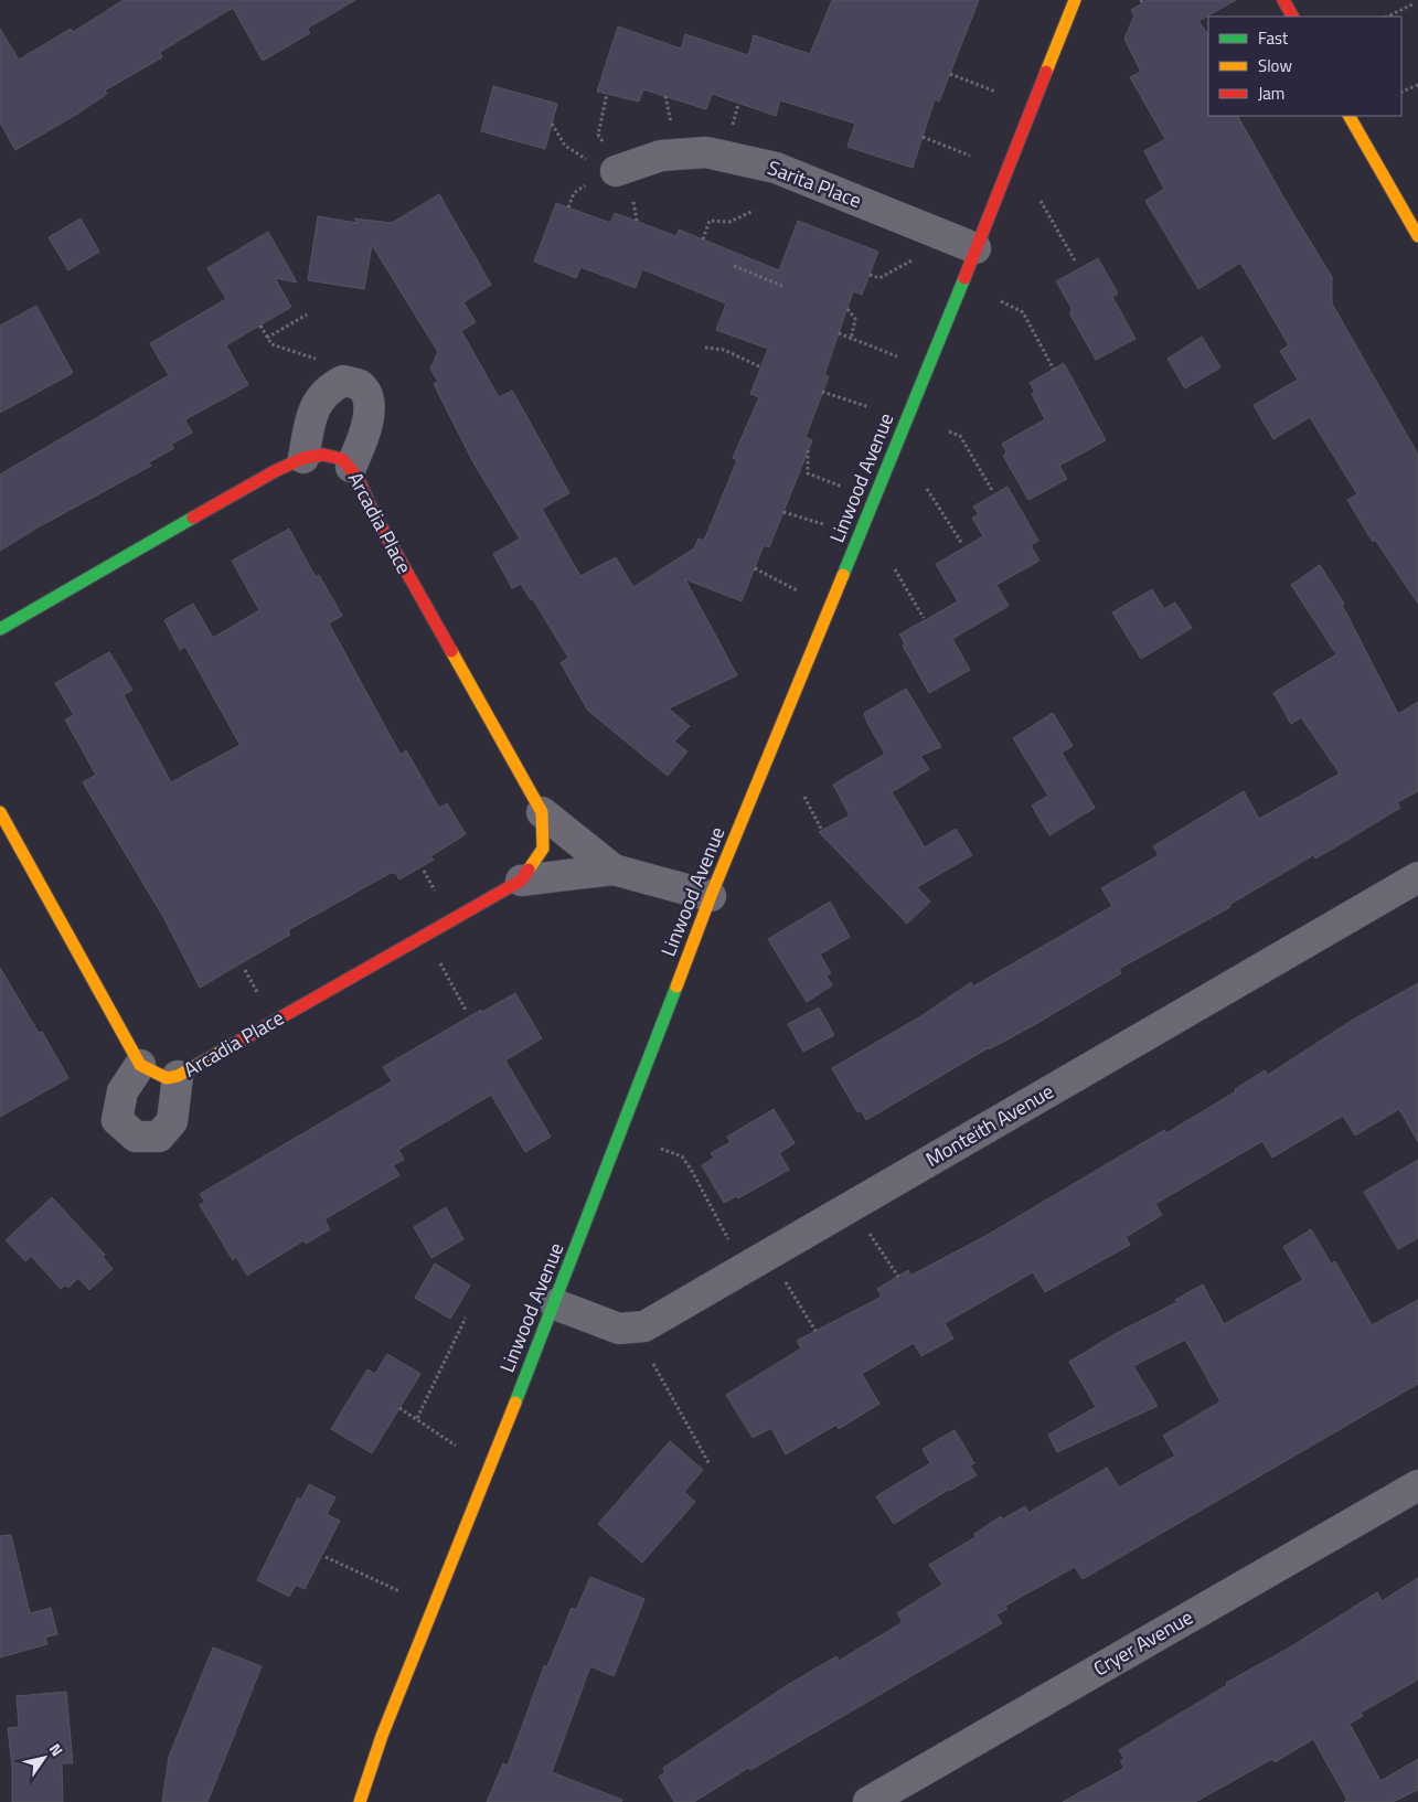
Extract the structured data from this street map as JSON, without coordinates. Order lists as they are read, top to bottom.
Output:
{
  "streets": {
    "main road": ["Linwood Avenue", "Arcadia Place"],
    "street": ["Sarita Place", "Monteith Avenue", "Cryer Avenue"]
  },
  "crossings": [
    ["Sarita Place", "Linwood Avenue"],
    ["Linwood Avenue", "Arcadia Place"],
    ["Linwood Avenue", "Monteith Avenue"]
  ],
  "legend": ["Fast", "Slow", "Jam"],
  "north": "top right"
}
